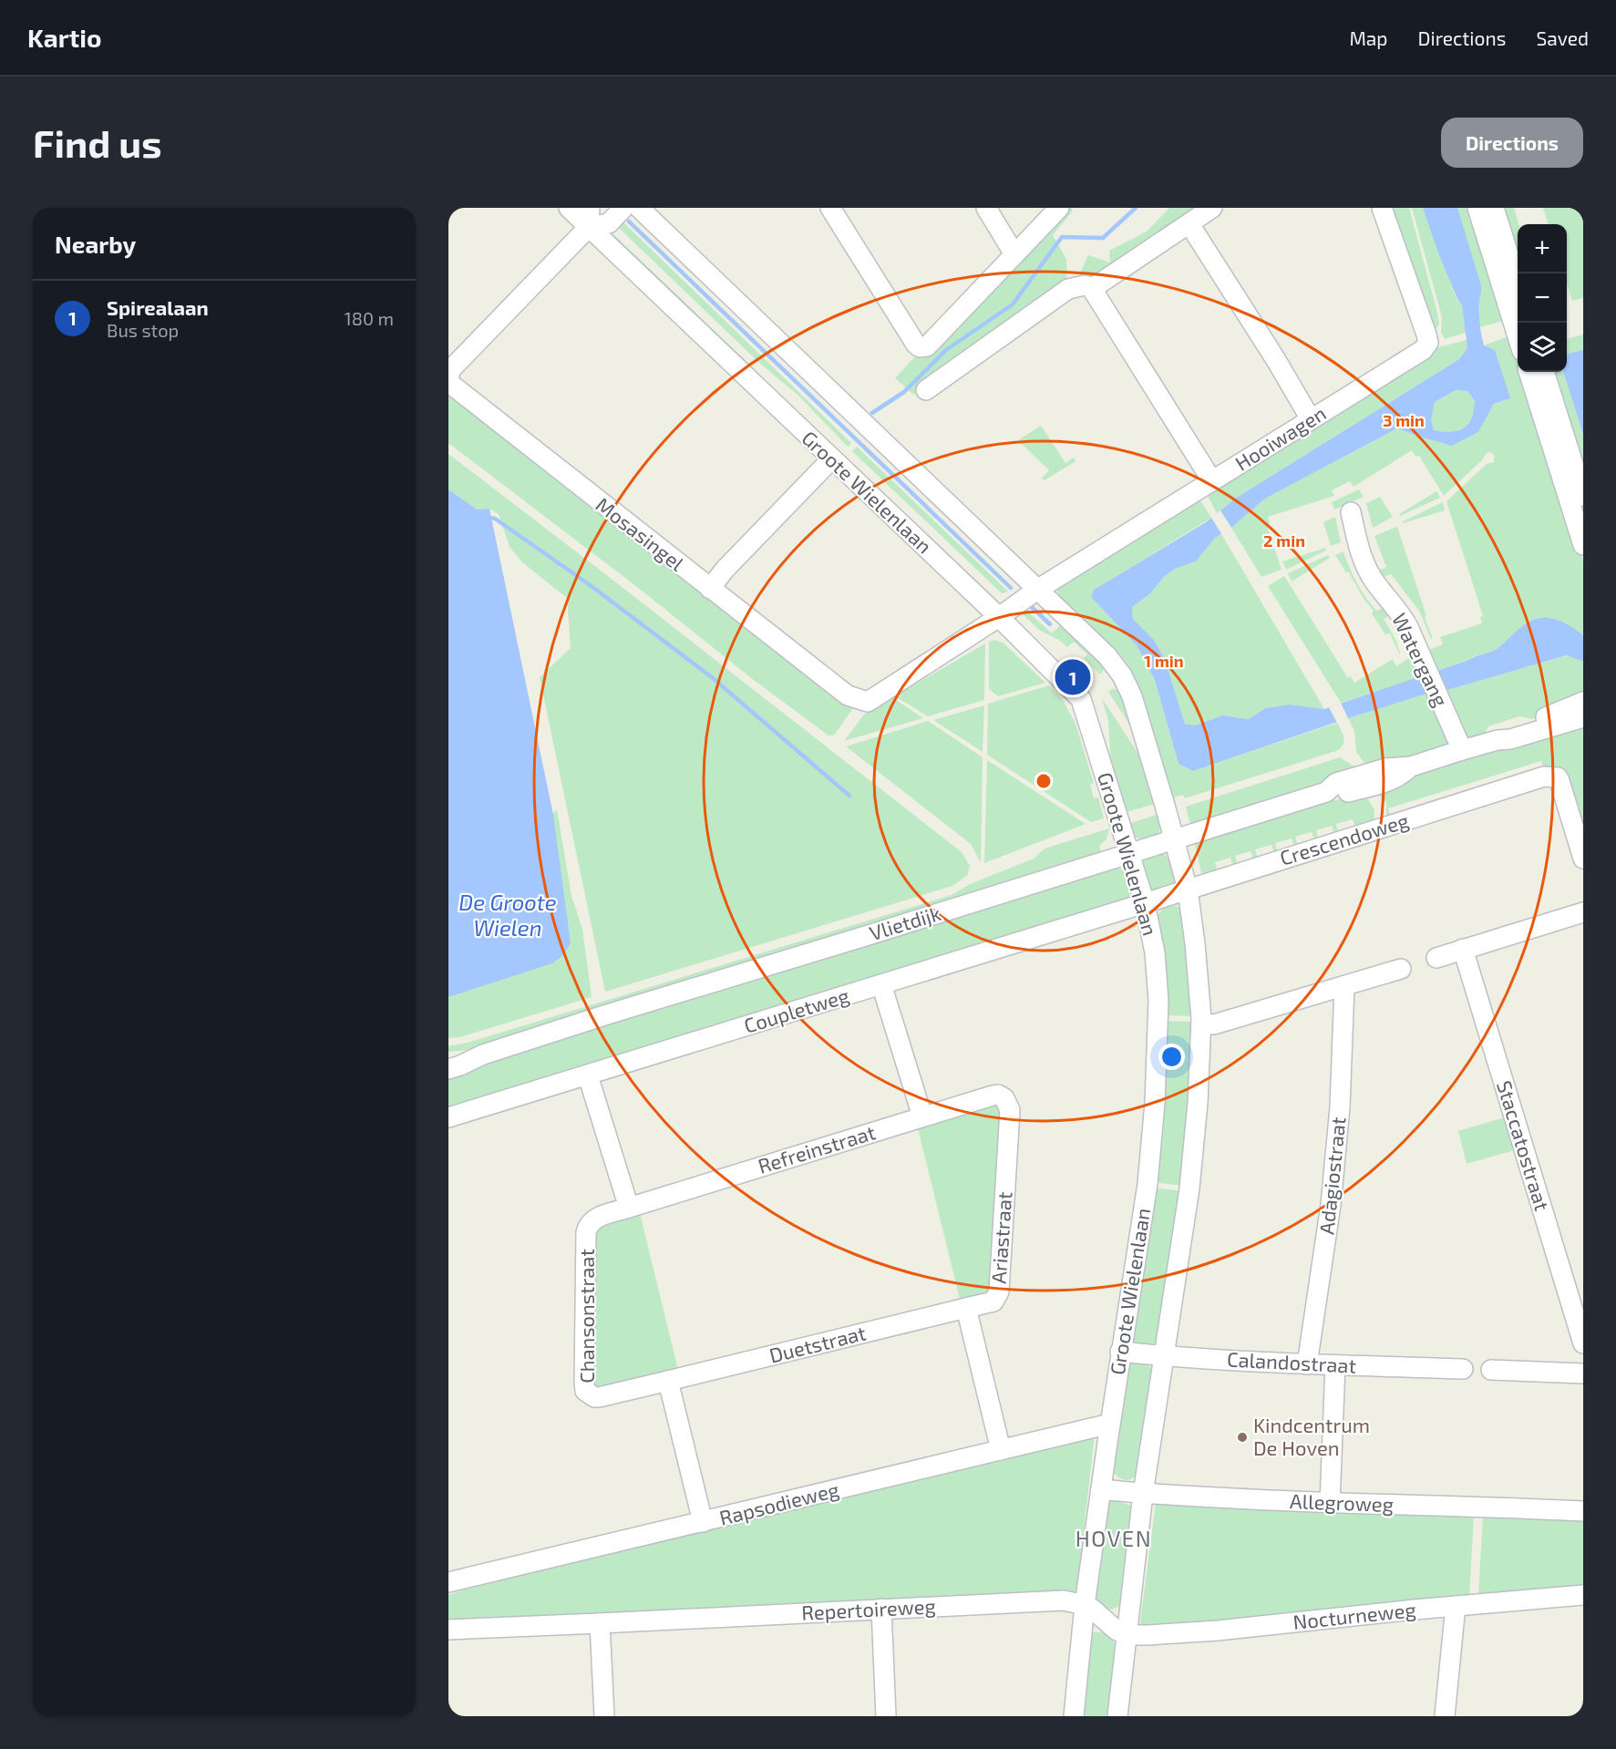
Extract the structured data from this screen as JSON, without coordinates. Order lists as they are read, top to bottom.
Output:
{
  "streets": {
    "street": [
      "Hooiwagen",
      "Groote Wielenlaan",
      "Mosasingel",
      "Watergang",
      "Crescendoweg",
      "Vlietdijk",
      "Coupletweg",
      "Staccatostraat",
      "Refreinstraat",
      "Adagiostraat",
      "Ariastraat",
      "Chansonstraat",
      "Duetstraat",
      "Calandostraat",
      "Allegroweg",
      "Rapsodieweg",
      "Repertoireweg",
      "Nocturneweg"
    ]
  },
  "crossings": [
    ["Hooiwagen", "Groote Wielenlaan"],
    ["Hooiwagen", "Mosasingel"],
    ["Groote Wielenlaan", "Mosasingel"],
    ["Groote Wielenlaan", "Crescendoweg"],
    ["Groote Wielenlaan", "Vlietdijk"],
    ["Groote Wielenlaan", "Coupletweg"],
    ["Groote Wielenlaan", "Calandostraat"],
    ["Groote Wielenlaan", "Allegroweg"],
    ["Groote Wielenlaan", "Rapsodieweg"],
    ["Groote Wielenlaan", "Repertoireweg"],
    ["Groote Wielenlaan", "Nocturneweg"],
    ["Watergang", "Vlietdijk"],
    ["Crescendoweg", "Coupletweg"],
    ["Refreinstraat", "Ariastraat"],
    ["Refreinstraat", "Chansonstraat"],
    ["Adagiostraat", "Calandostraat"],
    ["Ariastraat", "Duetstraat"],
    ["Chansonstraat", "Duetstraat"],
    ["Repertoireweg", "Nocturneweg"]
  ],
  "districts": ["HOVEN"],
  "water": ["De Groote Wielen"],
  "places": ["Kindcentrum De Hoven"],
  "page": {
    "header": "Kartio",
    "nav": ["Map", "Directions", "Saved"],
    "buttons": "Directions",
    "title": "Find us",
    "heading": "Nearby",
    "map_buttons": ["+", "−"],
    "list": [
      {
        "mark": "1",
        "name": "Spirealaan",
        "note": "Bus stop",
        "value": "180 m"
      }
    ],
    "pins": "1"
  },
  "rings": ["3 min", "2 min", "1 min"]
}
